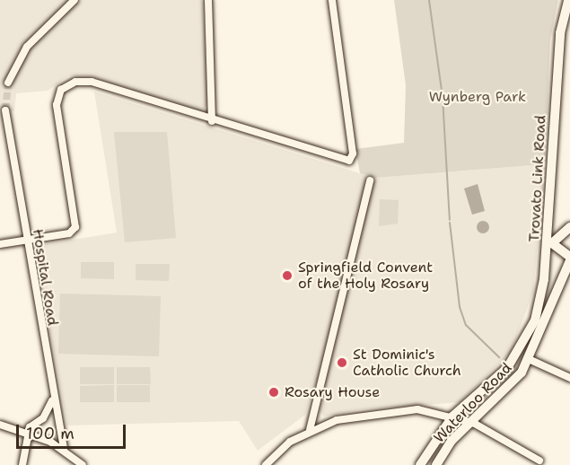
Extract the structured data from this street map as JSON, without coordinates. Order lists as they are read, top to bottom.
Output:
{
  "streets": {
    "main road": ["Trovato Link Road", "Waterloo Road"],
    "street": ["Hospital Road"]
  },
  "crossings": [
    ["Trovato Link Road", "Waterloo Road"]
  ],
  "parks": ["Wynberg Park"],
  "places": ["Springfield Convent of the Holy Rosary", "St Dominic's Catholic Church", "Rosary House"],
  "scale_bar": "100 m"
}
